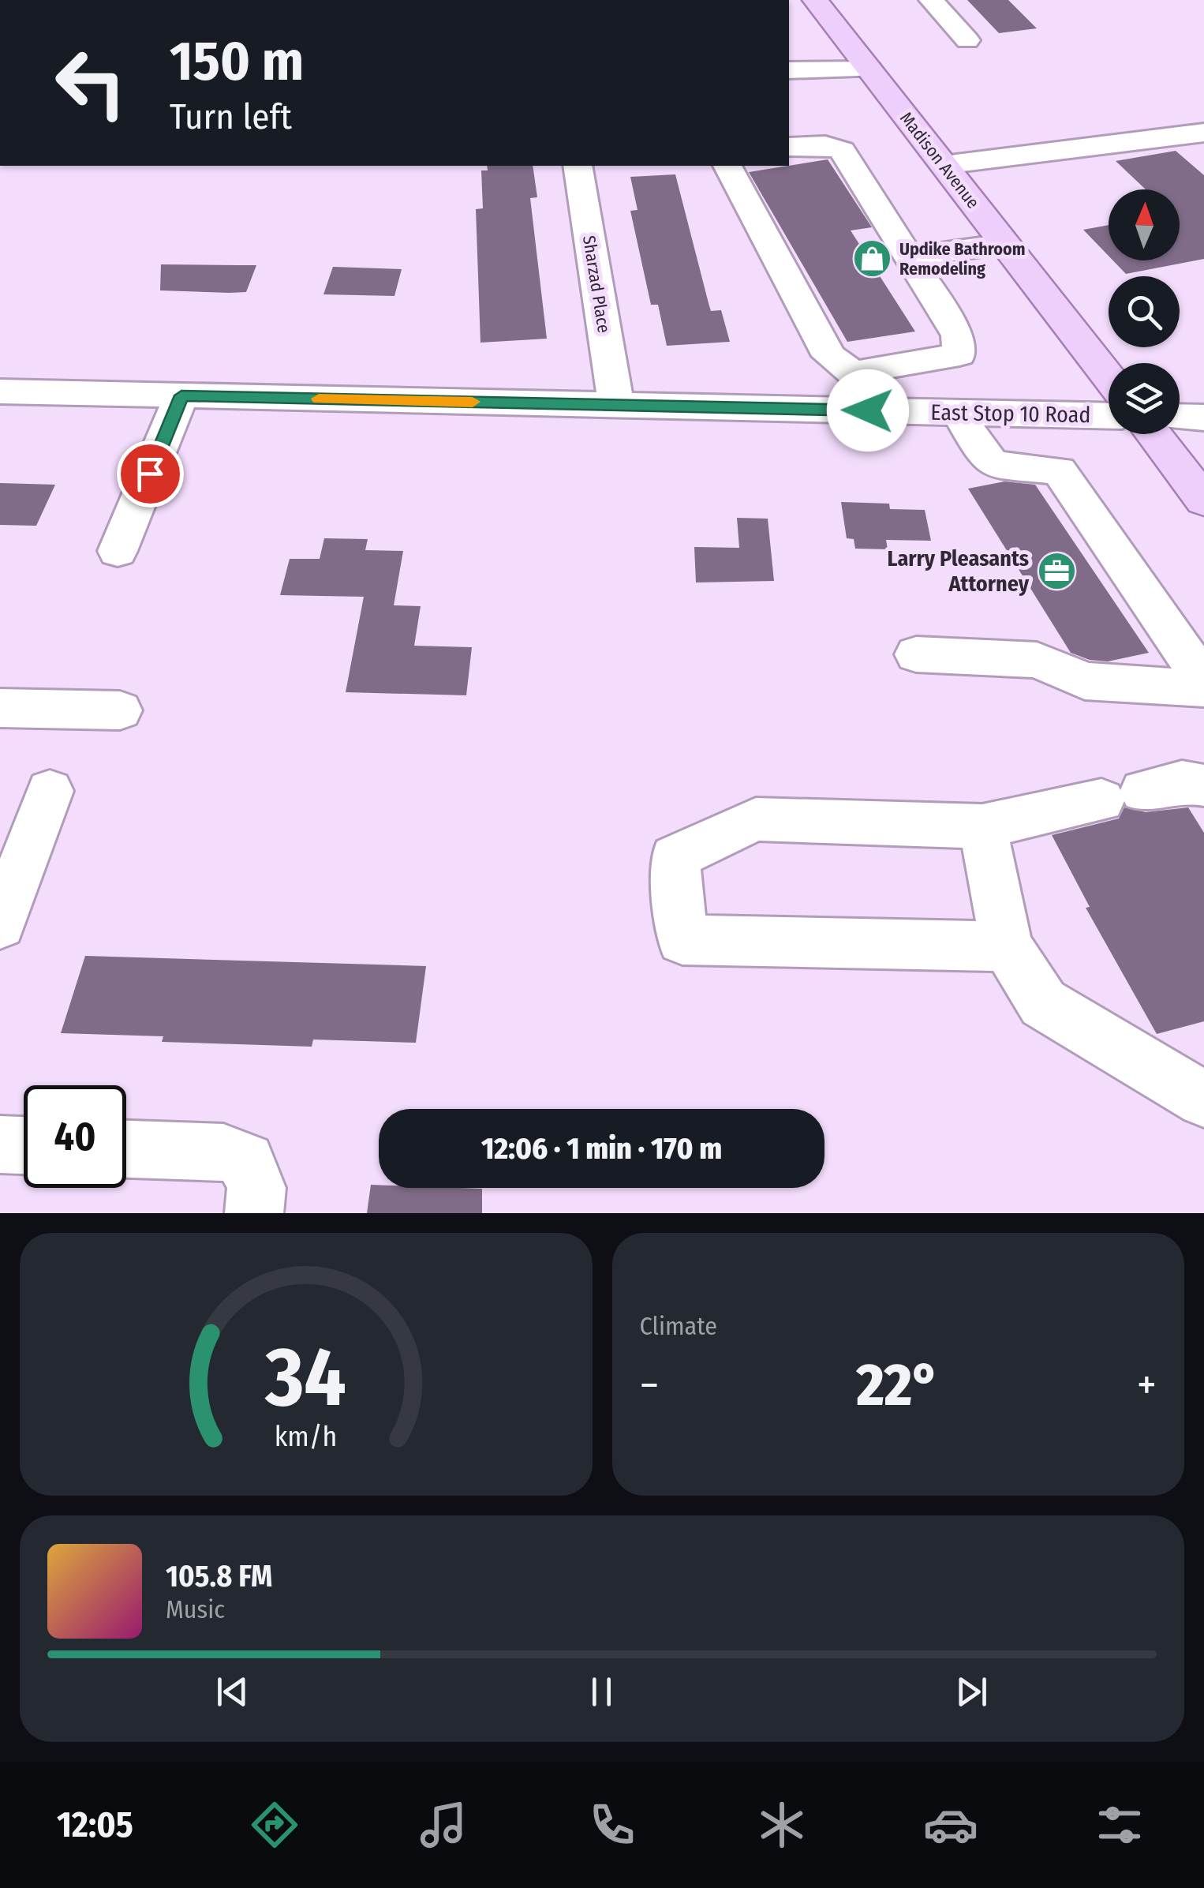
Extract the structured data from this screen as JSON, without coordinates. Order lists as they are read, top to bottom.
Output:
{
  "streets": {
    "main road": ["Madison Avenue"],
    "street": ["Sharzad Place", "East Stop 10 Road"]
  },
  "crossings": [
    ["Sharzad Place", "East Stop 10 Road"]
  ],
  "places": {
    "shop": ["Updike Bathroom Remodeling"],
    "office": ["Larry Pleasants Attorney"]
  },
  "north": "top",
  "page": {
    "turn": ["150 m", "Turn left"],
    "limit": "40",
    "trip": "12:06 · 1 min · 170 m",
    "tile": "Climate",
    "heat": ["−", "22°", "+"],
    "song": ["105.8 FM", "Music"],
    "tabs": "12:05",
    "gauge": ["34", "km/h"]
  }
}
